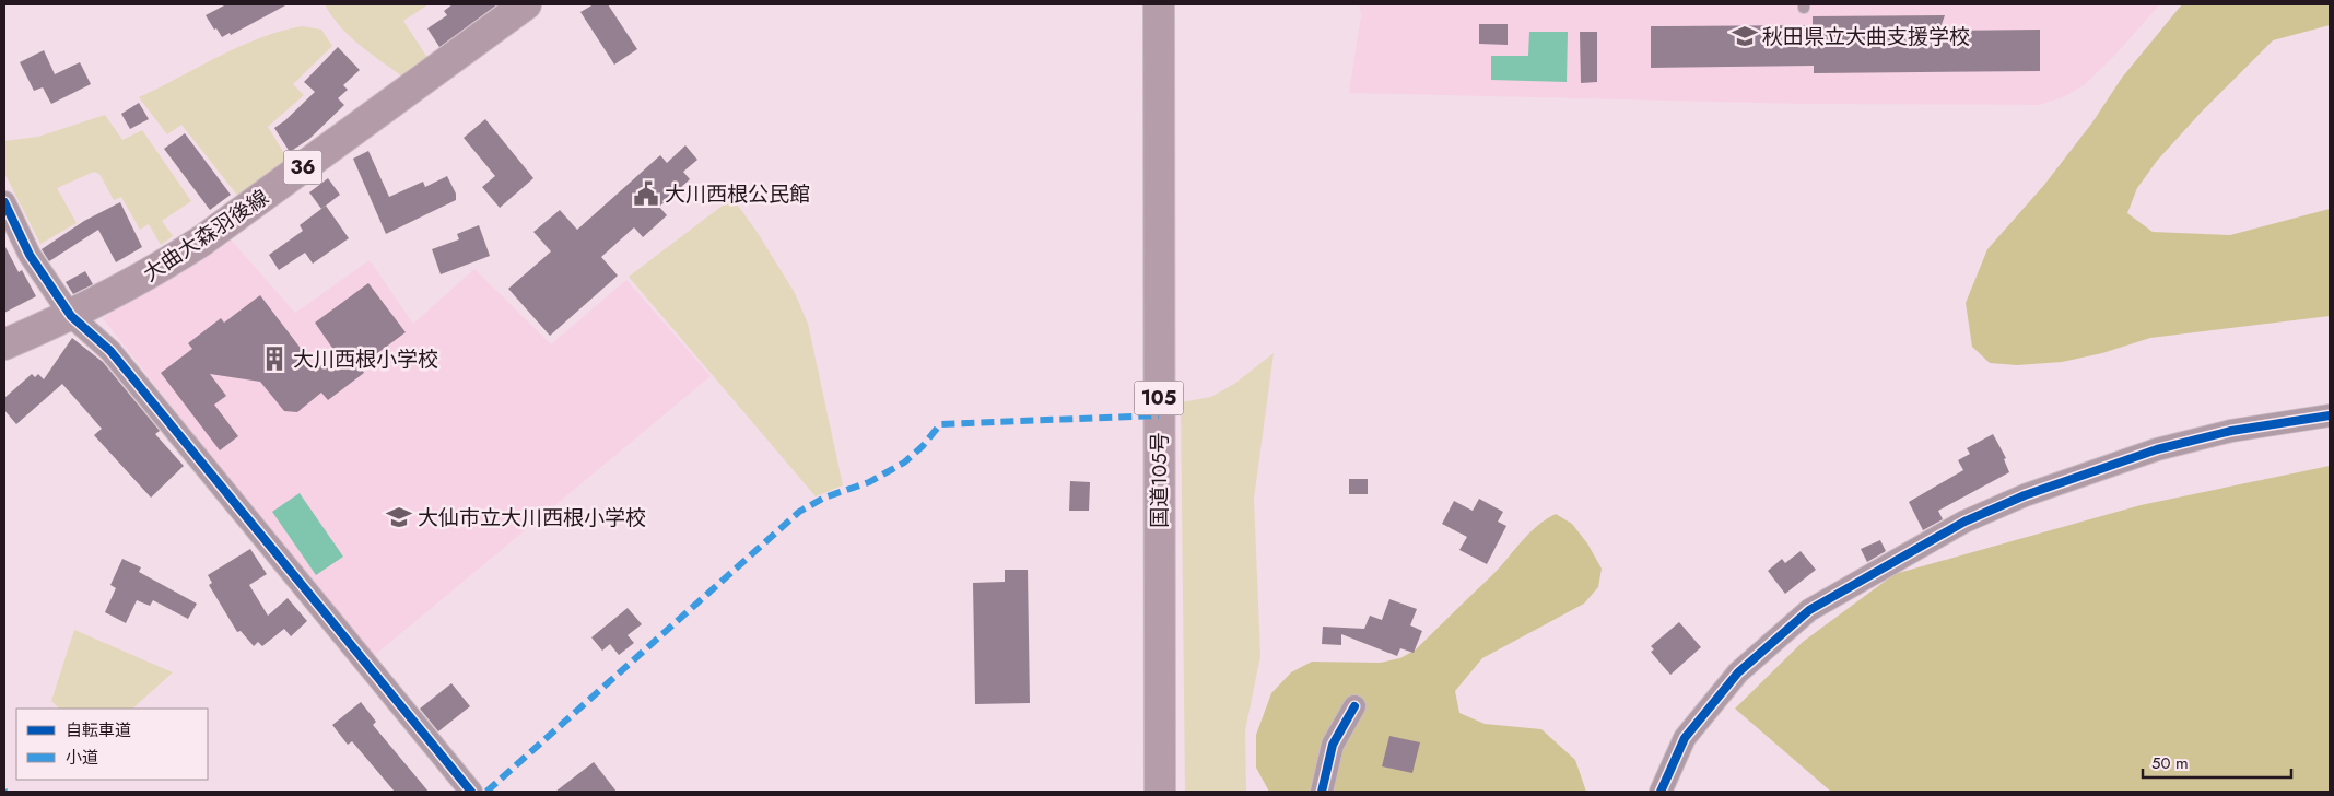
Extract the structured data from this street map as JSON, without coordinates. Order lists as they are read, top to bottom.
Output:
{
  "streets": {
    "highway": ["105", "国道105号"],
    "main road": ["36", "大曲大森羽後線"]
  },
  "places": {
    "school or university": ["秋田県立大曲支援学校", "大仙市立大川西根小学校"],
    "public building": ["大川西根公民館"],
    "building": ["大川西根小学校"]
  },
  "legend": ["自転車道", "小道"],
  "scale_bar": "50 m"
}
